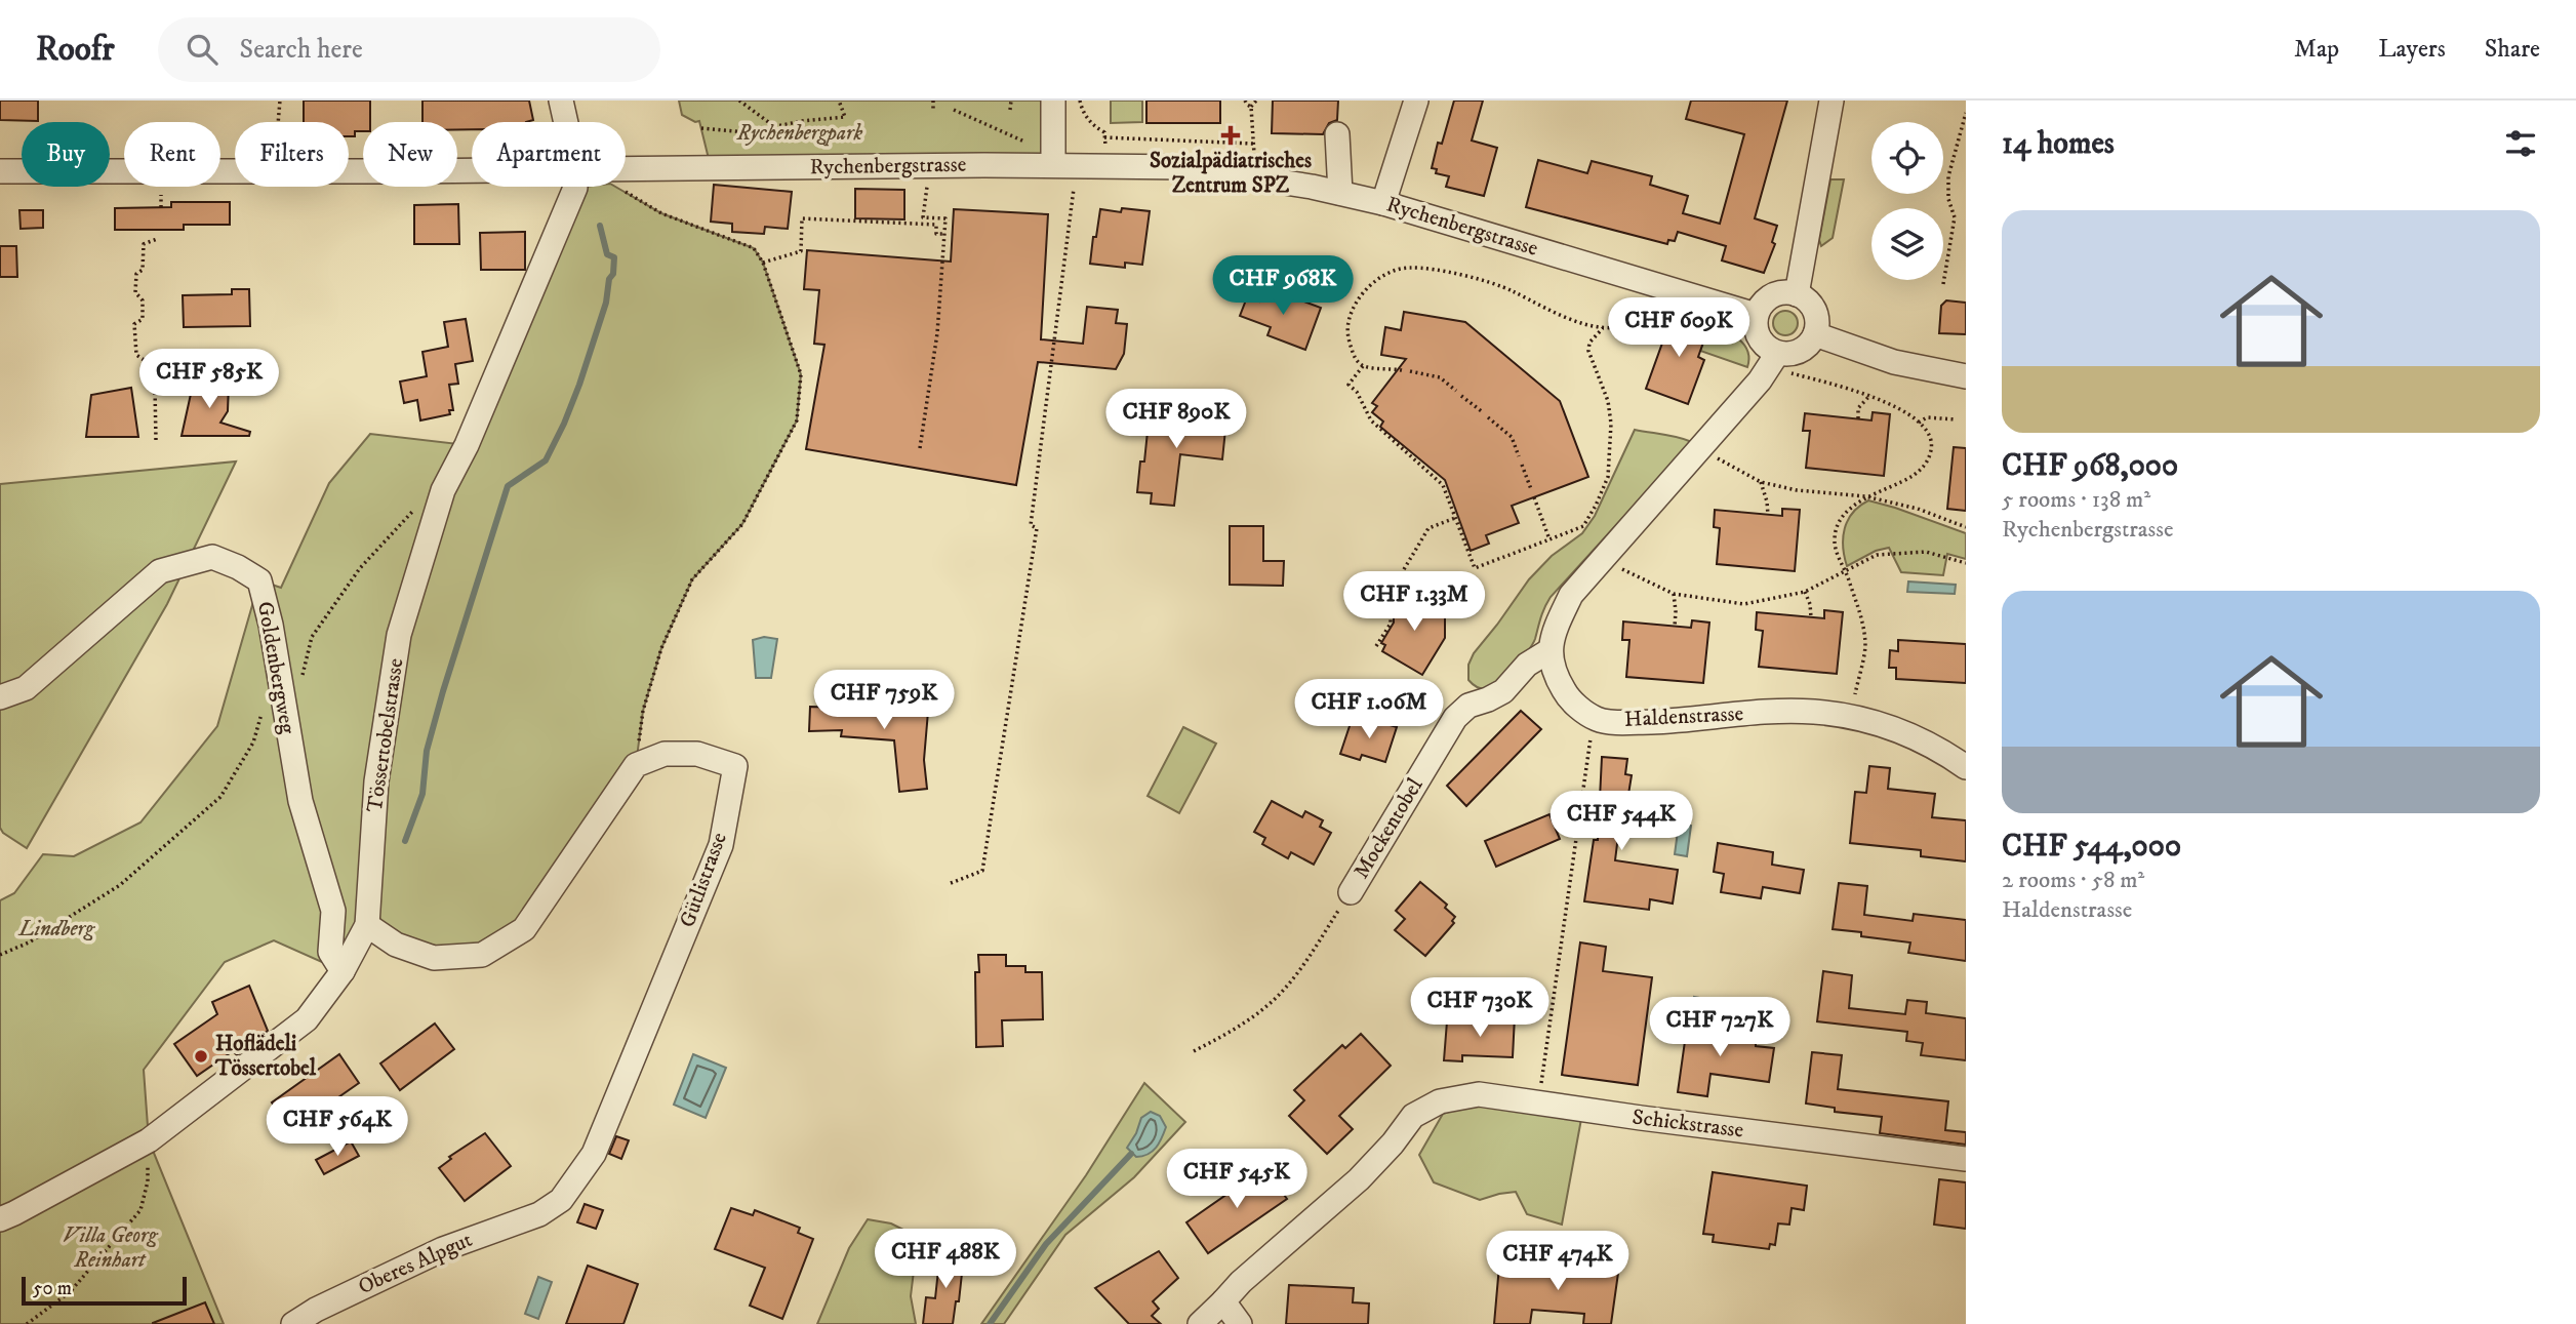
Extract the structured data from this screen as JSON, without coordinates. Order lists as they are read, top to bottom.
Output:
{
  "streets": {
    "street": [
      "Rychenbergstrasse",
      "Goldenbergweg",
      "Haldenstrasse",
      "Tössertobelstrasse",
      "Mockentobel",
      "Gütlistrasse",
      "Schickstrasse",
      "Oberes Alpgut"
    ]
  },
  "crossings": [
    ["Goldenbergweg", "Tössertobelstrasse"],
    ["Haldenstrasse", "Mockentobel"],
    ["Gütlistrasse", "Oberes Alpgut"]
  ],
  "parks": ["Rychenbergpark", "Lindberg", "Villa Georg Reinhart"],
  "places": {
    "health": ["Sozialpädiatrisches Zentrum SPZ"],
    "other": ["Hoflädeli Tössertobel"]
  },
  "scale_bar": "50 m",
  "page": {
    "header": "Roofr",
    "search": "Search here",
    "nav": ["Map", "Layers", "Share"],
    "heading": "14 homes",
    "chip": [
      "Buy",
      "Rent",
      "Filters",
      "New",
      "Apartment"
    ],
    "list": [
      {
        "name": "CHF 968,000",
        "note": "5 rooms · 138 m² · Rychenbergstrasse"
      },
      {
        "name": "CHF 544,000",
        "note": "2 rooms · 58 m² · Haldenstrasse"
      }
    ],
    "price": [
      "CHF 968K",
      "CHF 609K",
      "CHF 585K",
      "CHF 890K",
      "CHF 1.33M",
      "CHF 759K",
      "CHF 1.06M",
      "CHF 544K",
      "CHF 730K",
      "CHF 727K",
      "CHF 564K",
      "CHF 545K",
      "CHF 488K",
      "CHF 474K"
    ],
    "scale": "50 m"
  }
}
